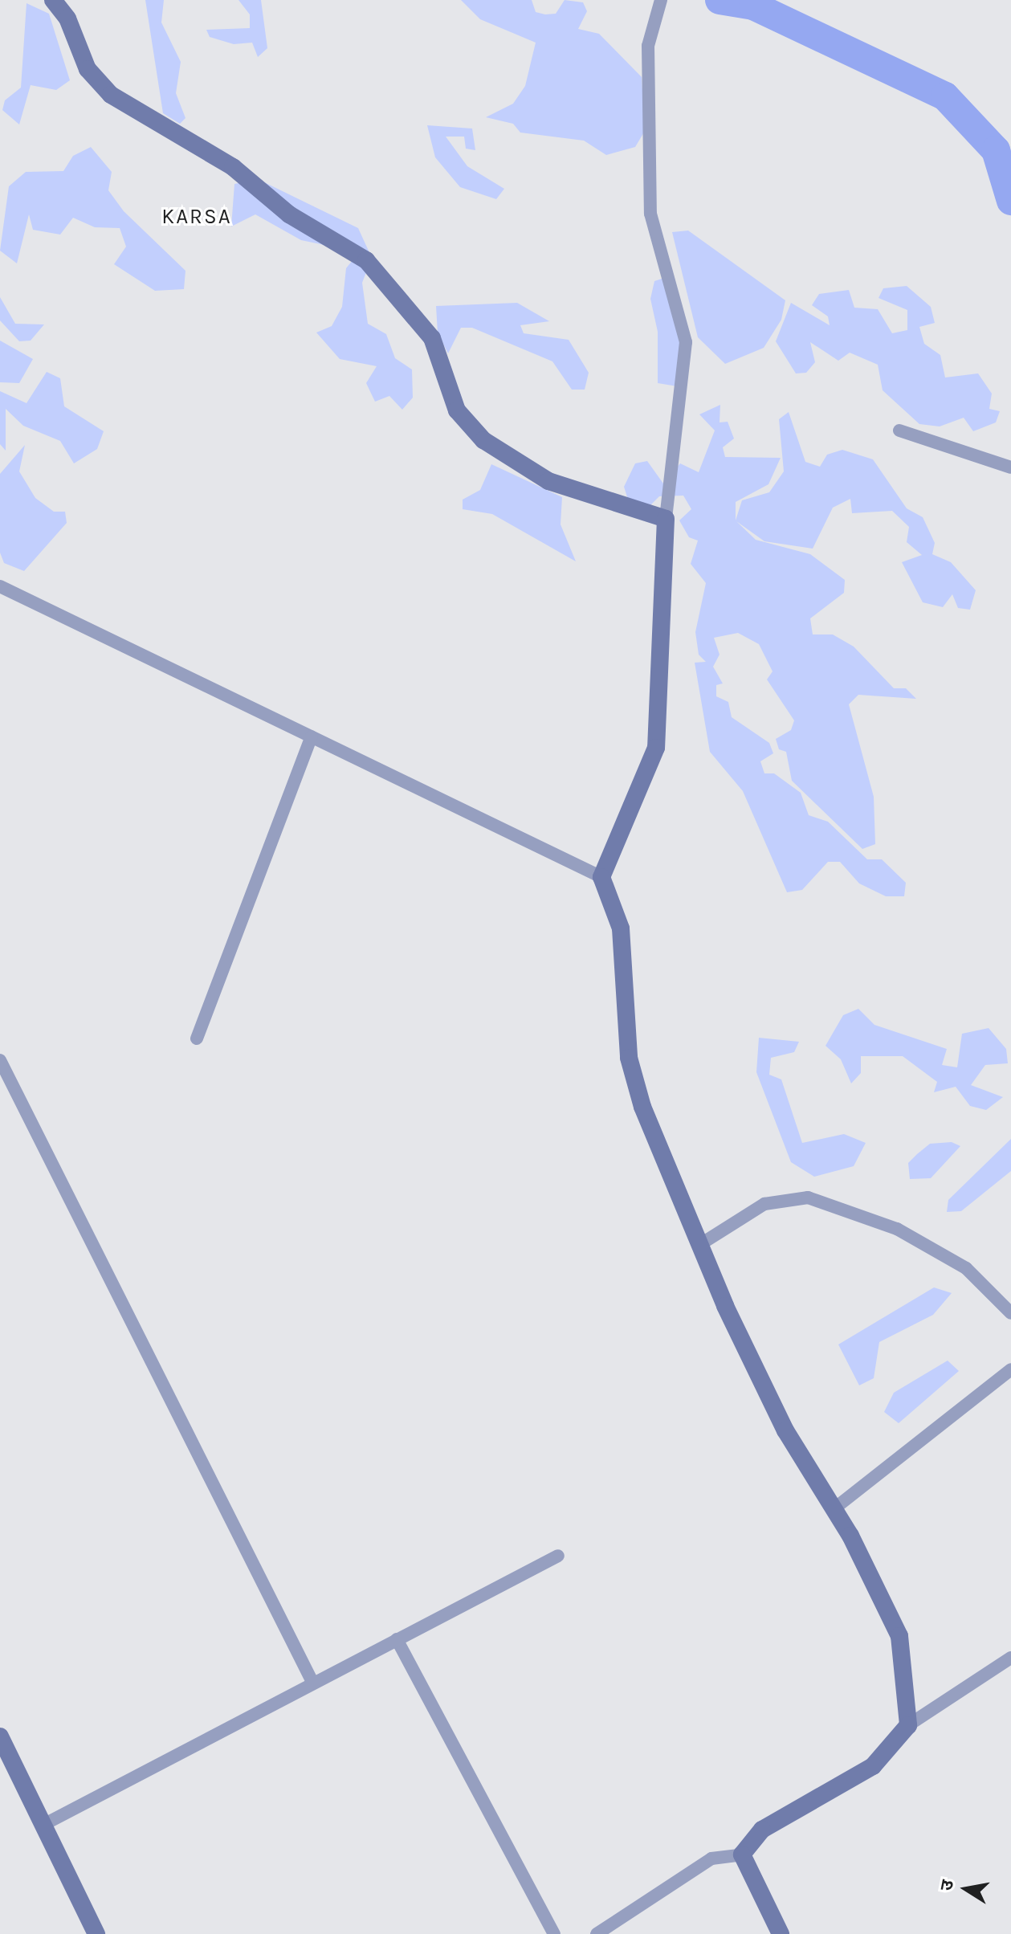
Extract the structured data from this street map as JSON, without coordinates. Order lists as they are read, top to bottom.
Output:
{
  "districts": ["KARSA"],
  "north": "left"
}
